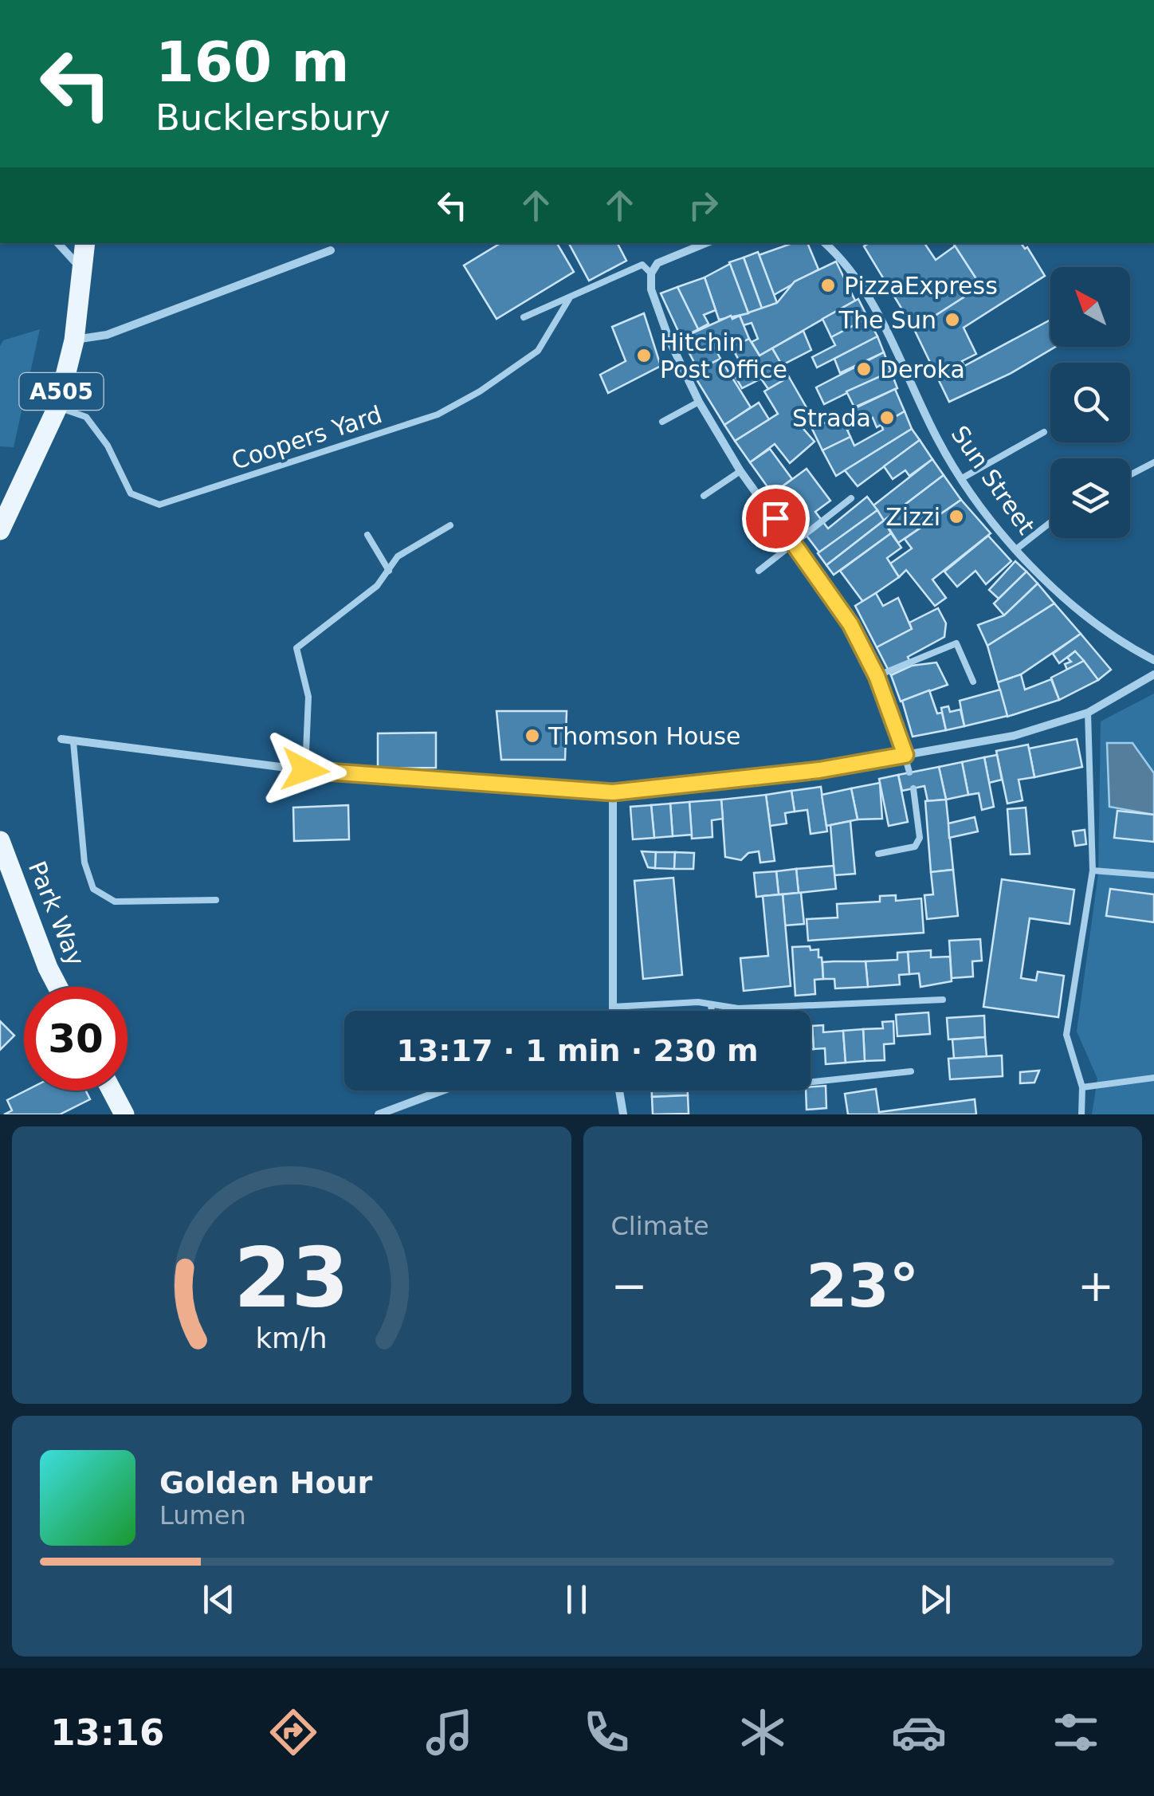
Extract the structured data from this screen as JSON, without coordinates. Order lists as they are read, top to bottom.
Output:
{
  "streets": {
    "main road": ["A505", "Park Way"],
    "street": ["Sun Street"],
    "lane": ["Coopers Yard"]
  },
  "crossings": [
    ["A505", "Coopers Yard"]
  ],
  "places": [
    "PizzaExpress",
    "The Sun",
    "Hitchin Post Office",
    "Deroka",
    "Strada",
    "Zizzi",
    "Thomson House"
  ],
  "north": "top left",
  "page": {
    "turn": ["160 m", "Bucklersbury"],
    "limit": "30",
    "trip": "13:17 · 1 min · 230 m",
    "tile": "Climate",
    "heat": ["−", "23°", "+"],
    "song": ["Golden Hour", "Lumen"],
    "tabs": "13:16",
    "gauge": ["23", "km/h"]
  }
}
